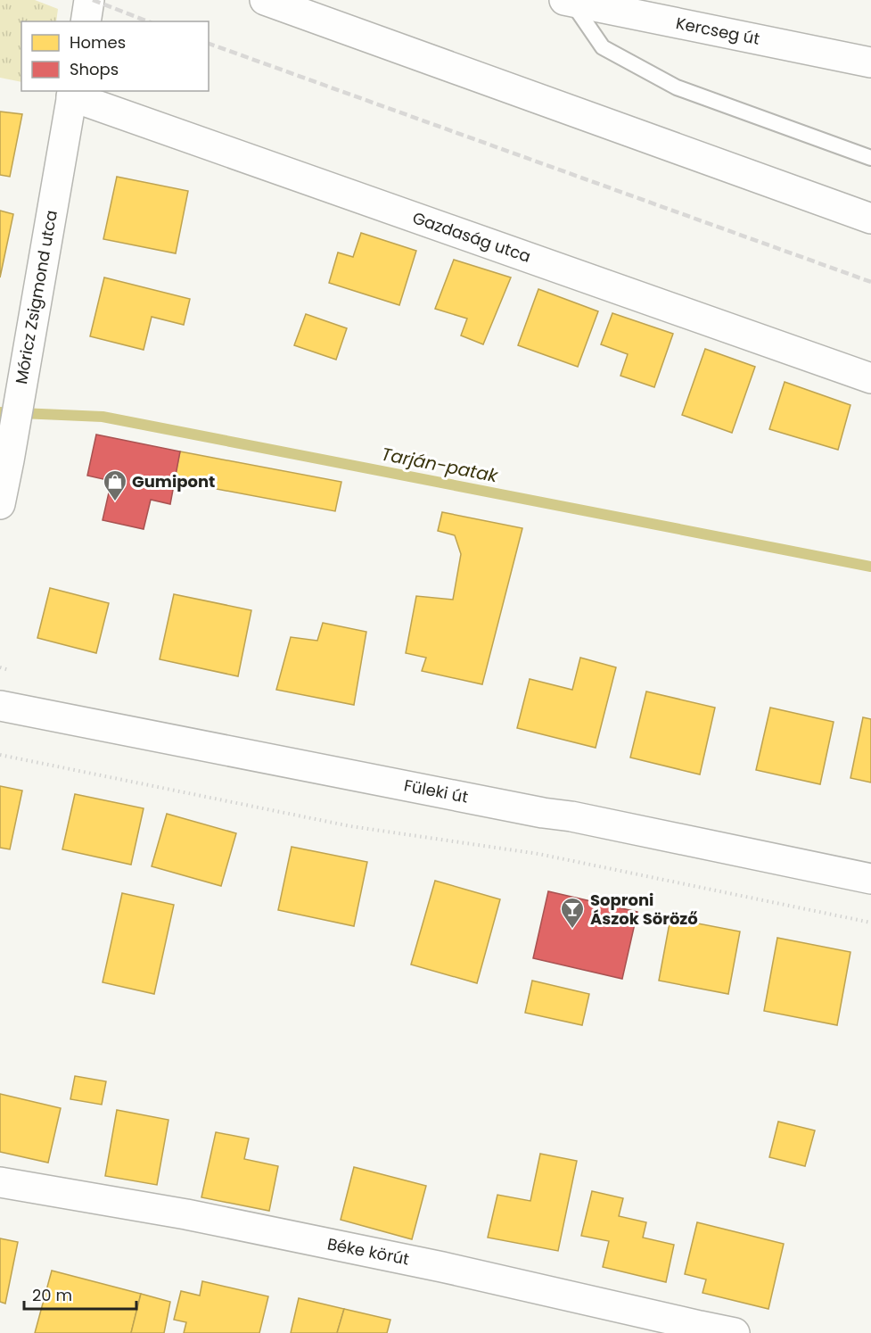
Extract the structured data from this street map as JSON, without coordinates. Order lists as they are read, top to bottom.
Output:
{
  "streets": {
    "street": [
      "Kercseg út",
      "Gazdaság utca",
      "Móricz Zsigmond utca",
      "Füleki út",
      "Béke körút"
    ]
  },
  "crossings": [
    ["Gazdaság utca", "Móricz Zsigmond utca"]
  ],
  "water": ["Tarján-patak"],
  "places": {
    "shop": ["Gumipont"],
    "bar": ["Soproni Ászok Söröző"]
  },
  "legend": ["Homes", "Shops"],
  "scale_bar": "20 m"
}
